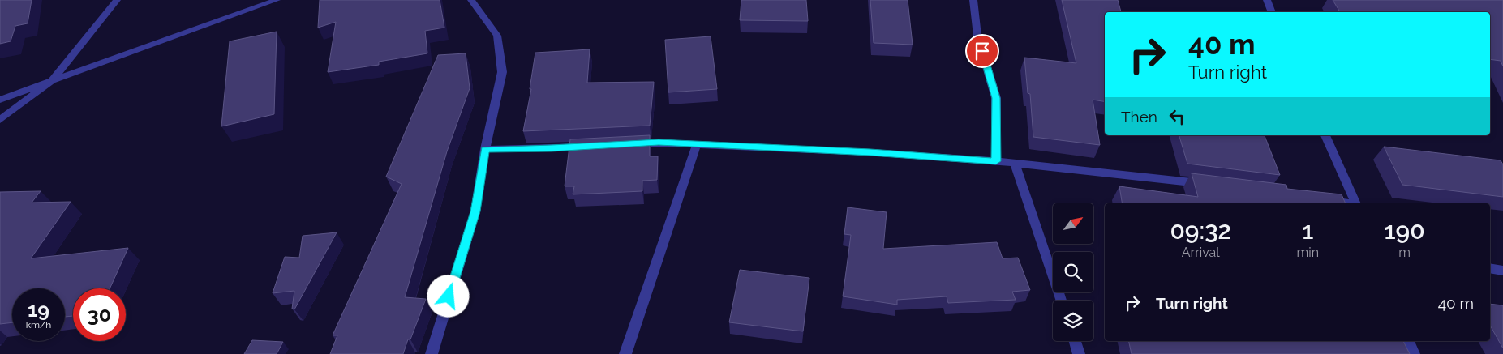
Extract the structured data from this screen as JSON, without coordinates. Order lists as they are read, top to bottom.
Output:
{
  "north": "top right",
  "page": {
    "turn": ["40 m", "Turn right"],
    "then": "Then",
    "eta": [
      "09:32",
      "Arrival",
      "1",
      "min",
      "190",
      "m"
    ],
    "list": [
      {
        "name": "Turn right",
        "value": "40 m"
      }
    ],
    "speed": "19 km/h",
    "limit": "30"
  }
}
